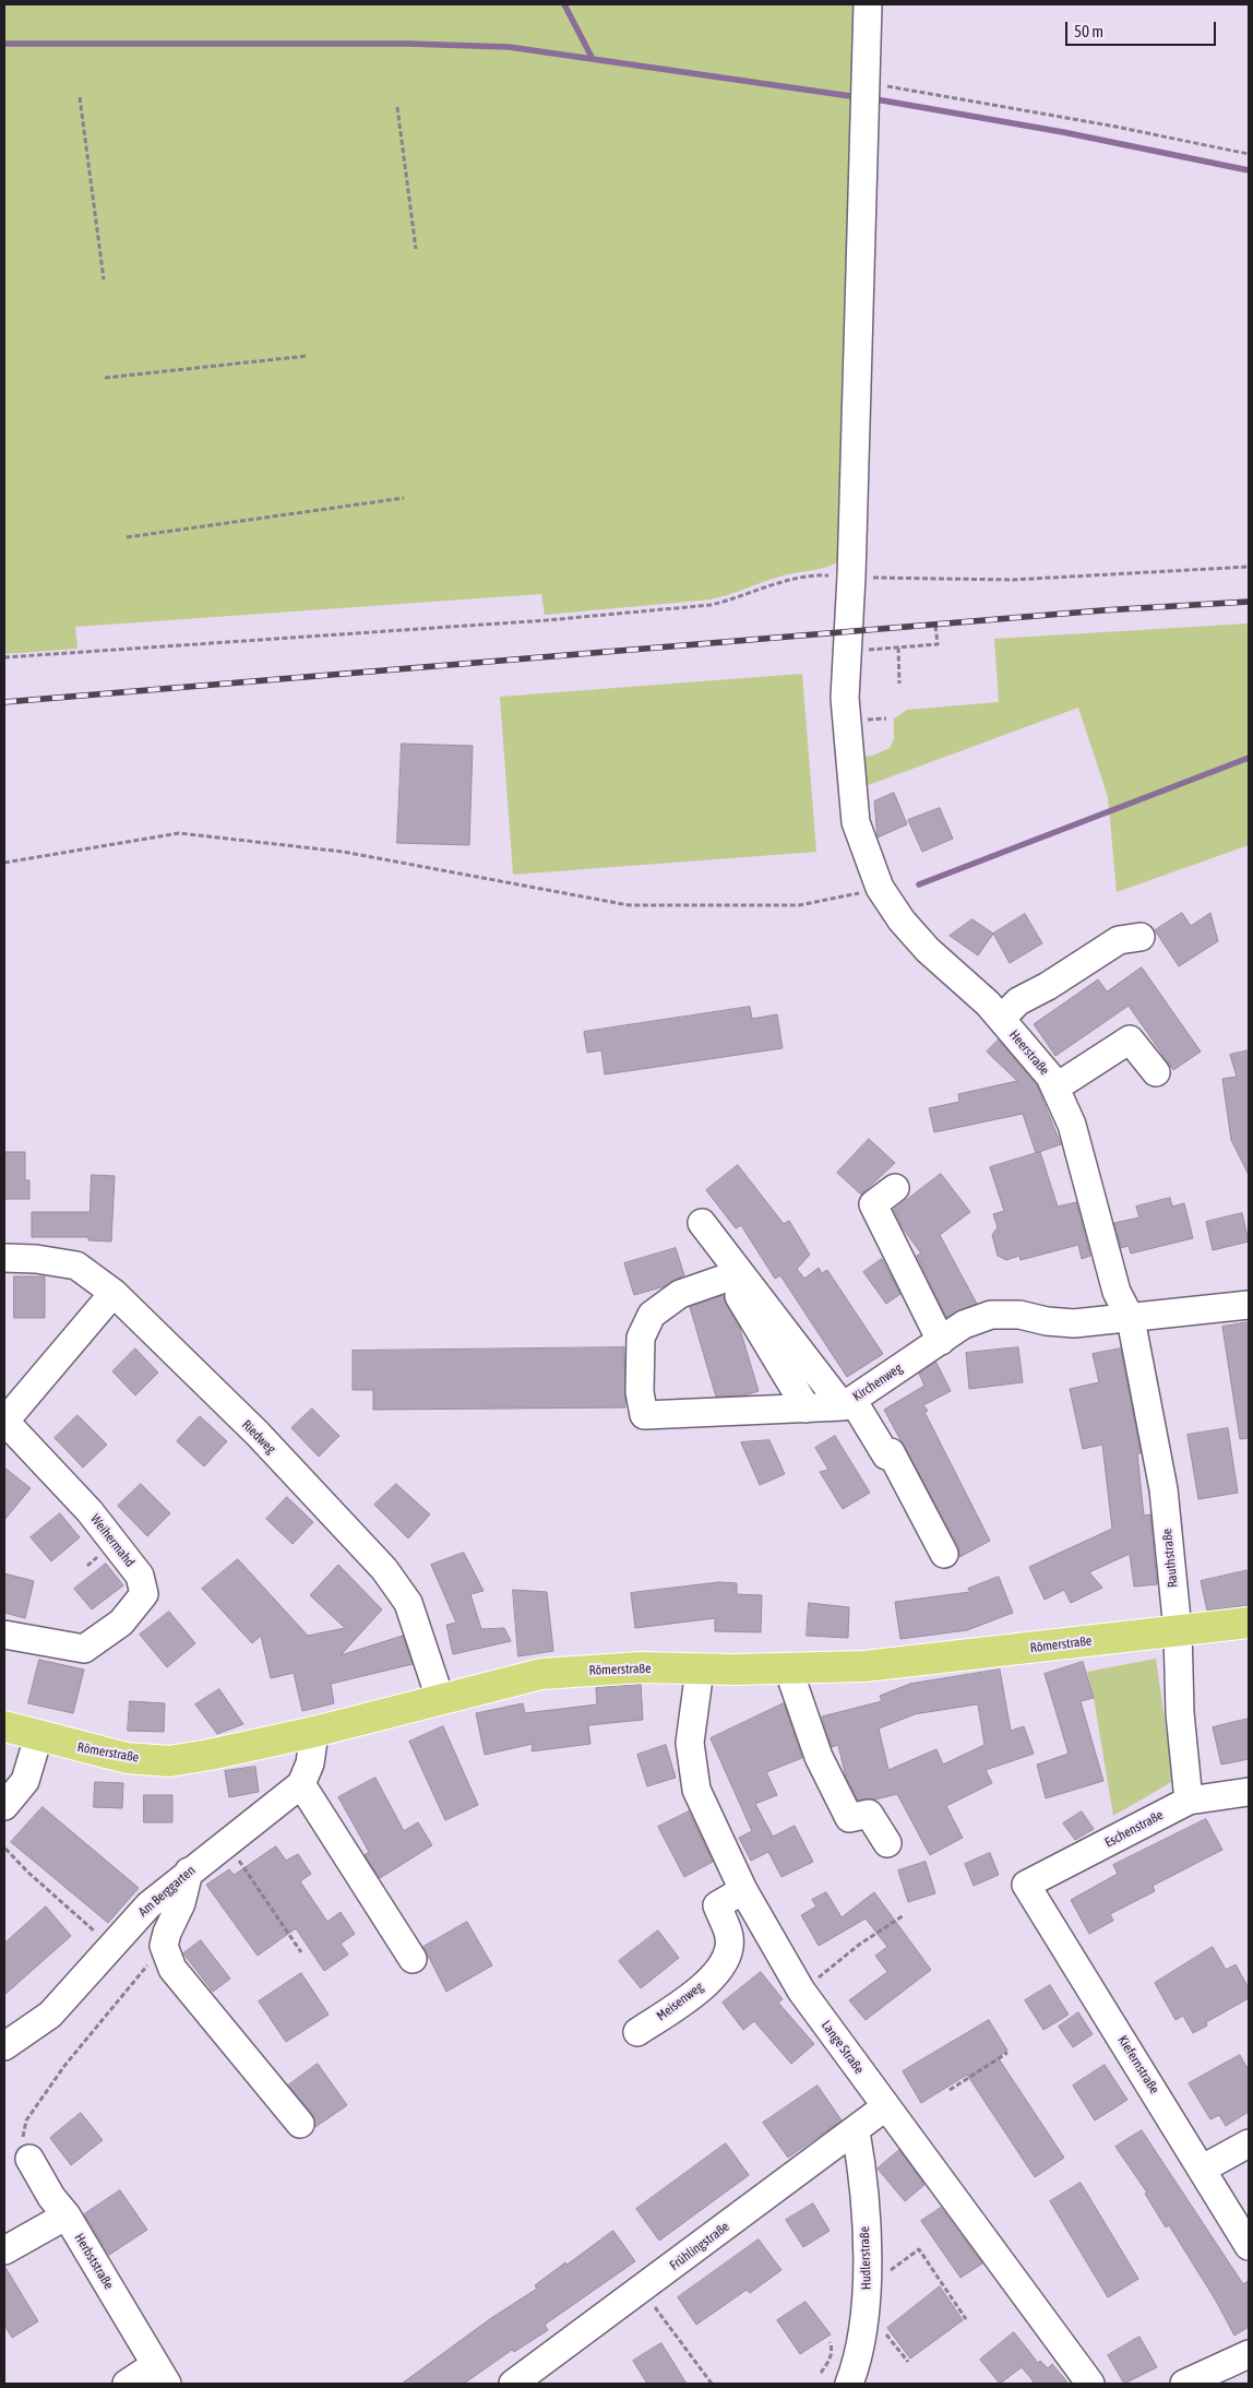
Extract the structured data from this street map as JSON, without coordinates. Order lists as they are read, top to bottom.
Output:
{
  "streets": {
    "main road": ["Römerstraße"],
    "street": [
      "Heerstraße",
      "Kirchenweg",
      "Riedweg",
      "Weihermahd",
      "Rauthstraße",
      "Eschenstraße",
      "Am Berggarten",
      "Meisenweg",
      "Lange Straße",
      "Kiefernstraße",
      "Frühlingstraße",
      "Hudlerstraße",
      "Herbststraße"
    ]
  },
  "crossings": [
    ["Heerstraße", "Kirchenweg"],
    ["Heerstraße", "Rauthstraße"],
    ["Kirchenweg", "Rauthstraße"],
    ["Riedweg", "Weihermahd"],
    ["Riedweg", "Römerstraße"],
    ["Rauthstraße", "Römerstraße"],
    ["Rauthstraße", "Eschenstraße"],
    ["Römerstraße", "Lange Straße"],
    ["Eschenstraße", "Kiefernstraße"],
    ["Meisenweg", "Lange Straße"],
    ["Lange Straße", "Frühlingstraße"],
    ["Frühlingstraße", "Hudlerstraße"]
  ],
  "scale_bar": "50 m"
}
